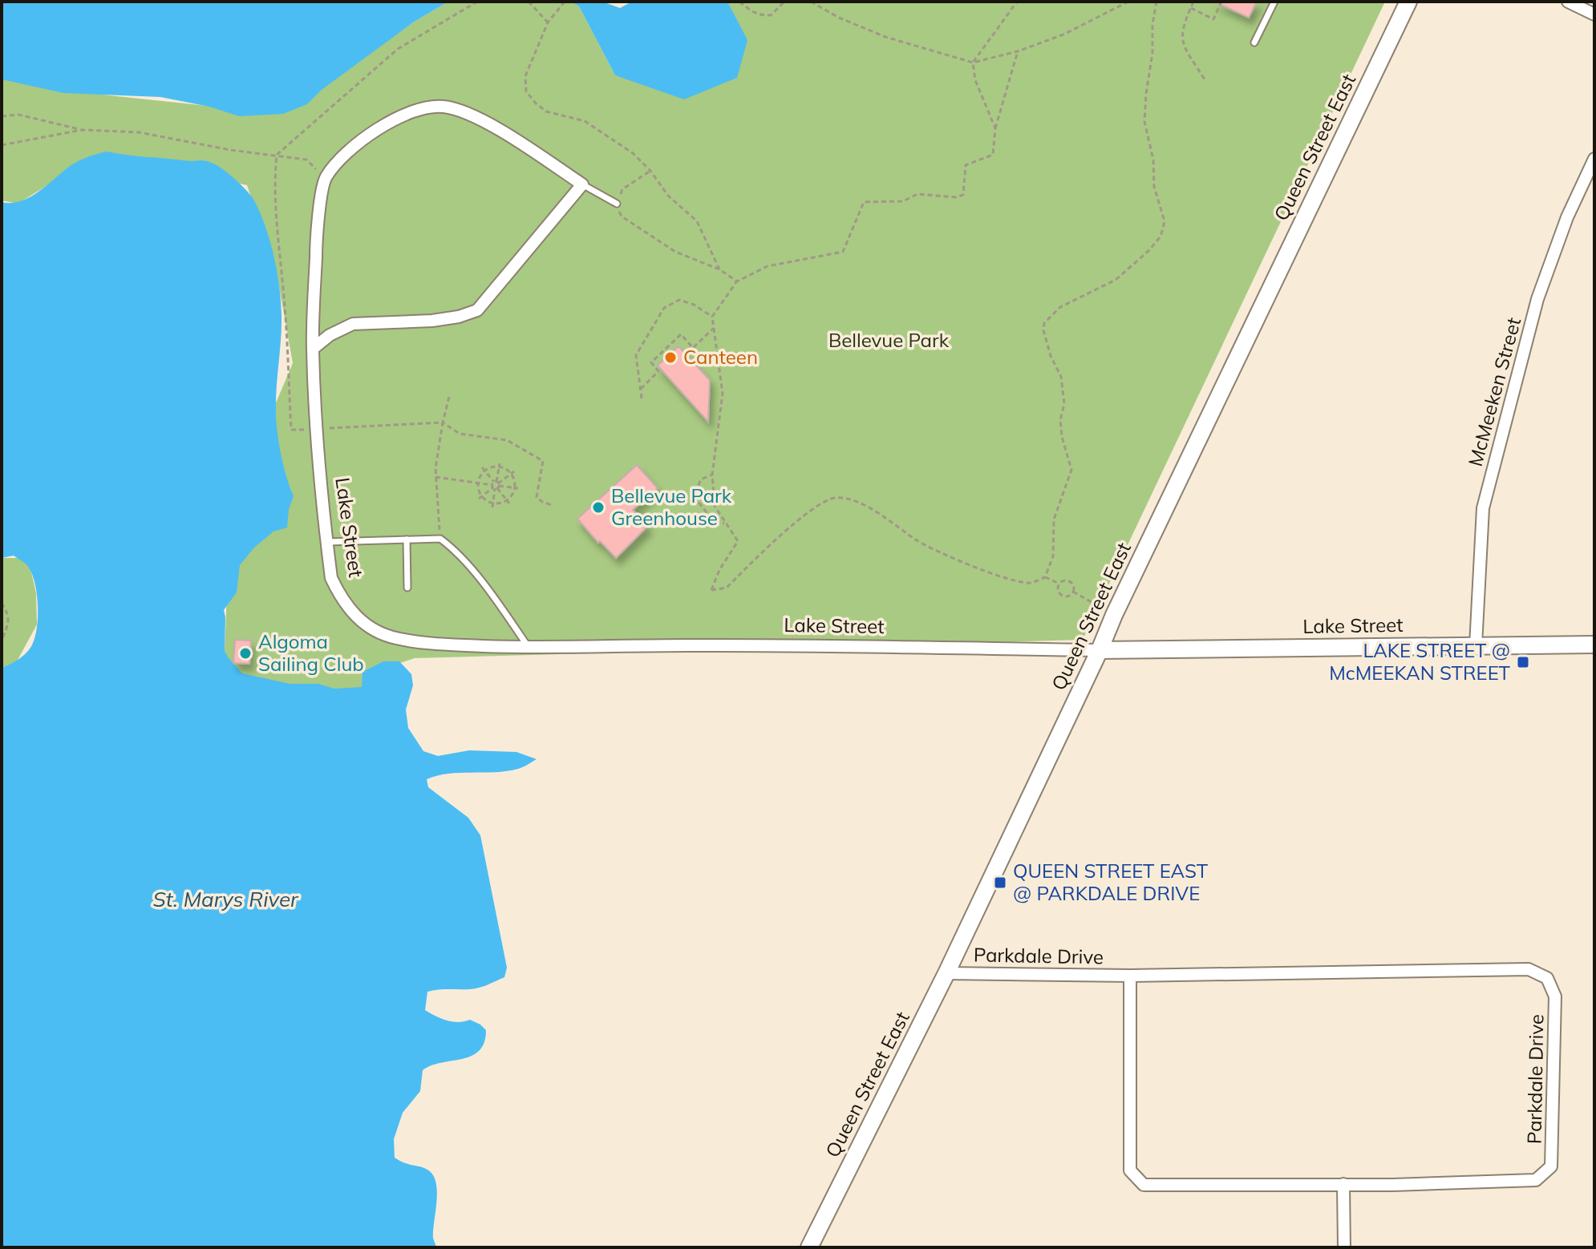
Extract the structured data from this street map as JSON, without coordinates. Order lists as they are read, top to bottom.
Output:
{
  "streets": {
    "main road": ["Queen Street East", "Lake Street"],
    "street": ["McMeeken Street", "Parkdale Drive"]
  },
  "crossings": [
    ["Queen Street East", "Lake Street"],
    ["Queen Street East", "Parkdale Drive"],
    ["McMeeken Street", "Lake Street"]
  ],
  "water": ["St. Marys River"],
  "parks": ["Bellevue Park"],
  "places": {
    "other": ["Canteen", "Bellevue Park Greenhouse", "Algoma Sailing Club"],
    "transit": ["LAKE STREET @ McMEEKAN STREET", "QUEEN STREET EAST @ PARKDALE DRIVE"]
  }
}
